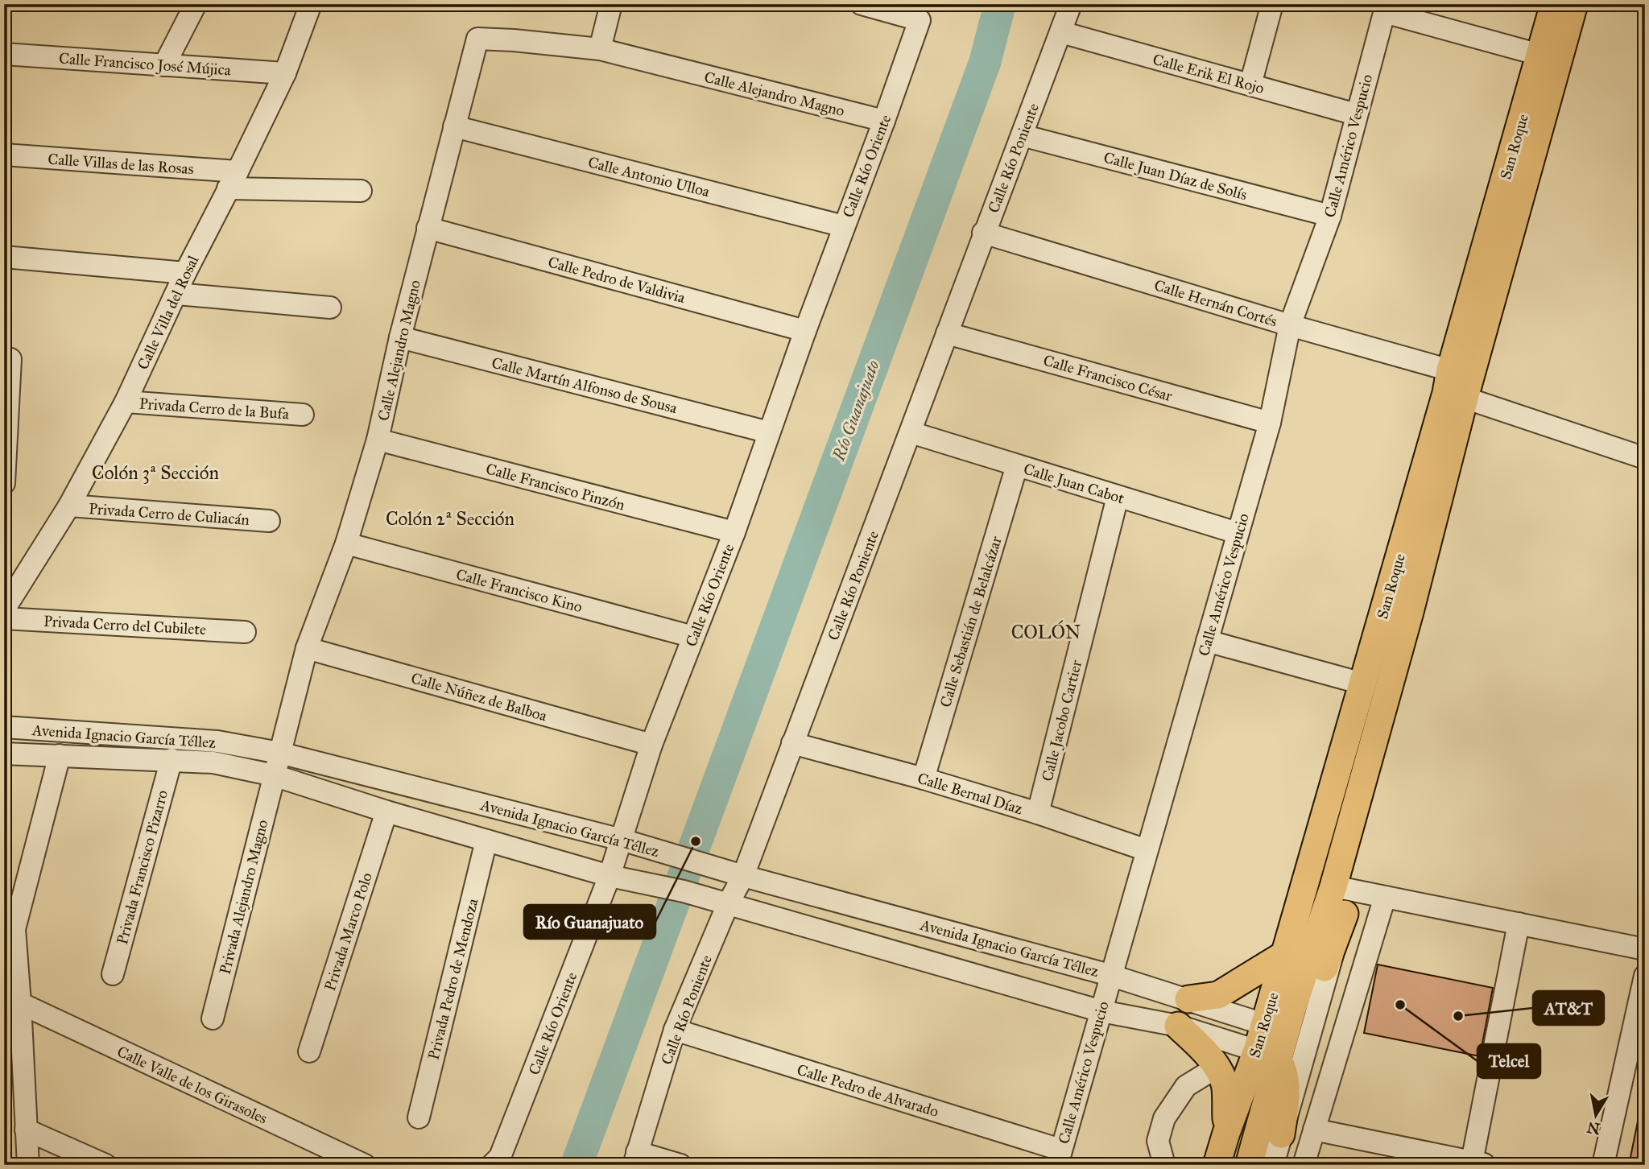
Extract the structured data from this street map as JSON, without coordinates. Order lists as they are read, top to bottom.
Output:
{
  "streets": {
    "main road": ["San Roque"],
    "street": [
      "Calle Francisco José Mújica",
      "Calle Erik El Rojo",
      "Calle Alejandro Magno",
      "Calle Américo Vespucio",
      "Calle Río Poniente",
      "Calle Villas de las Rosas",
      "Calle Río Oriente",
      "Calle Juan Díaz de Solís",
      "Calle Antonio Ulloa",
      "Calle Pedro de Valdivia",
      "Calle Hernán Cortés",
      "Calle Villa del Rosal",
      "Calle Francisco César",
      "Calle Martín Alfonso de Sousa",
      "Privada Cerro de la Bufa",
      "Calle Juan Cabot",
      "Calle Francisco Pinzón",
      "Privada Cerro de Culiacán",
      "Calle Francisco Kino",
      "Calle Sebastián de Belalcázar",
      "Privada Cerro del Cubilete",
      "Calle Núñez de Balboa",
      "Calle Jacobo Cartier",
      "Avenida Ignacio García Téllez",
      "Calle Bernal Díaz",
      "Privada Francisco Pizarro",
      "Privada Alejandro Magno",
      "Privada Marco Polo",
      "Privada Pedro de Mendoza",
      "Calle Valle de los Girasoles",
      "Calle Pedro de Alvarado"
    ]
  },
  "crossings": [
    ["Calle Francisco José Mújica", "Calle Villa del Rosal"],
    ["Calle Erik El Rojo", "Calle Américo Vespucio"],
    ["Calle Erik El Rojo", "Calle Río Poniente"],
    ["Calle Alejandro Magno", "Calle Río Oriente"],
    ["Calle Alejandro Magno", "Calle Antonio Ulloa"],
    ["Calle Alejandro Magno", "Calle Pedro de Valdivia"],
    ["Calle Alejandro Magno", "Calle Martín Alfonso de Sousa"],
    ["Calle Alejandro Magno", "Calle Francisco Pinzón"],
    ["Calle Alejandro Magno", "Calle Francisco Kino"],
    ["Calle Alejandro Magno", "Calle Núñez de Balboa"],
    ["Calle Alejandro Magno", "Avenida Ignacio García Téllez"],
    ["Calle Alejandro Magno", "Privada Alejandro Magno"],
    ["Calle Américo Vespucio", "Calle Juan Díaz de Solís"],
    ["Calle Américo Vespucio", "Calle Hernán Cortés"],
    ["Calle Américo Vespucio", "Calle Francisco César"],
    ["Calle Américo Vespucio", "Calle Juan Cabot"],
    ["Calle Américo Vespucio", "Avenida Ignacio García Téllez"],
    ["Calle Américo Vespucio", "Calle Bernal Díaz"],
    ["Calle Américo Vespucio", "Calle Pedro de Alvarado"],
    ["San Roque", "Calle Hernán Cortés"],
    ["San Roque", "Avenida Ignacio García Téllez"],
    ["Calle Río Poniente", "Calle Juan Díaz de Solís"],
    ["Calle Río Poniente", "Calle Hernán Cortés"],
    ["Calle Río Poniente", "Calle Francisco César"],
    ["Calle Río Poniente", "Calle Juan Cabot"],
    ["Calle Río Poniente", "Avenida Ignacio García Téllez"],
    ["Calle Río Poniente", "Calle Bernal Díaz"],
    ["Calle Río Poniente", "Calle Pedro de Alvarado"],
    ["Calle Villas de las Rosas", "Calle Villa del Rosal"],
    ["Calle Río Oriente", "Calle Antonio Ulloa"],
    ["Calle Río Oriente", "Calle Pedro de Valdivia"],
    ["Calle Río Oriente", "Calle Martín Alfonso de Sousa"],
    ["Calle Río Oriente", "Calle Francisco Pinzón"],
    ["Calle Río Oriente", "Calle Francisco Kino"],
    ["Calle Río Oriente", "Calle Núñez de Balboa"],
    ["Calle Río Oriente", "Avenida Ignacio García Téllez"],
    ["Calle Villa del Rosal", "Privada Cerro de la Bufa"],
    ["Calle Villa del Rosal", "Privada Cerro de Culiacán"],
    ["Calle Juan Cabot", "Calle Sebastián de Belalcázar"],
    ["Calle Juan Cabot", "Calle Jacobo Cartier"],
    ["Calle Sebastián de Belalcázar", "Calle Bernal Díaz"],
    ["Calle Jacobo Cartier", "Calle Bernal Díaz"],
    ["Avenida Ignacio García Téllez", "Privada Francisco Pizarro"],
    ["Avenida Ignacio García Téllez", "Privada Alejandro Magno"],
    ["Avenida Ignacio García Téllez", "Privada Marco Polo"],
    ["Avenida Ignacio García Téllez", "Privada Pedro de Mendoza"]
  ],
  "districts": ["Colón 3ª Sección", "Colón 2ª Sección", "COLÓN"],
  "water": ["Río Guanajuato"],
  "places": ["Río Guanajuato", "Telcel", "AT&T"],
  "north": "bottom"
}
